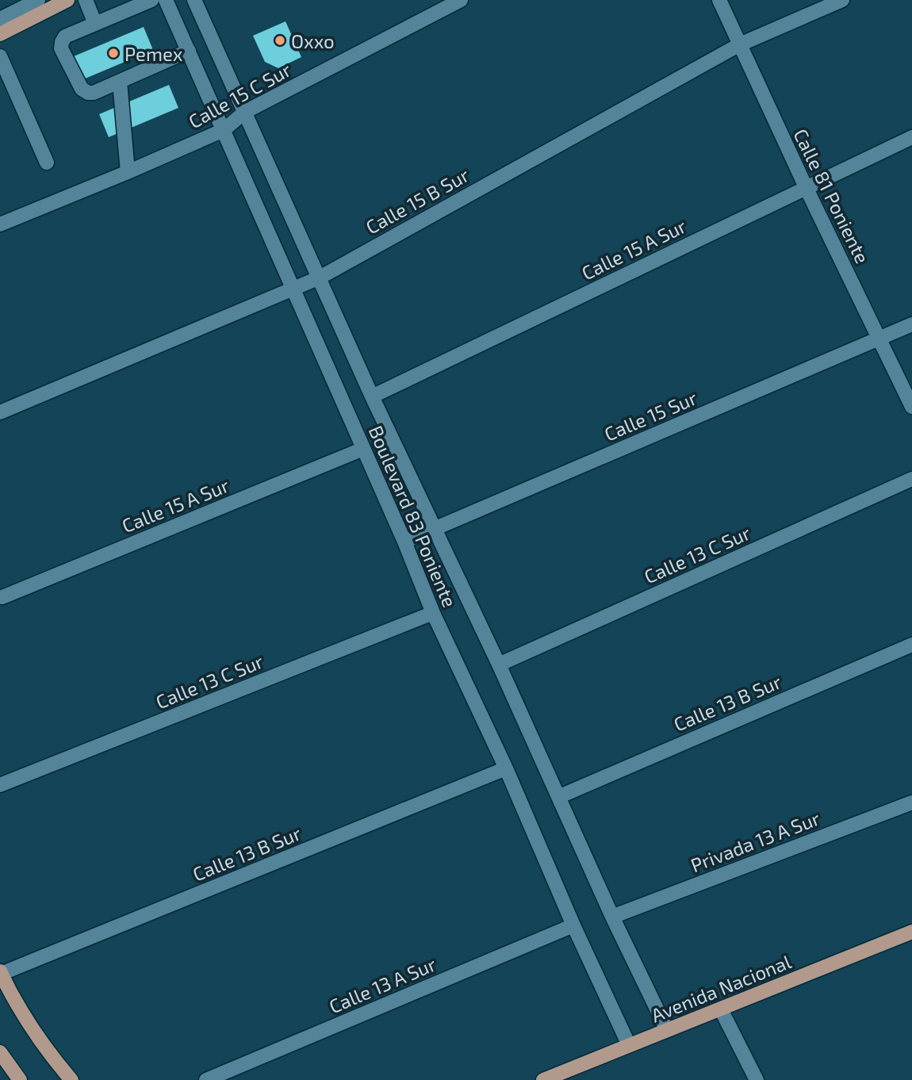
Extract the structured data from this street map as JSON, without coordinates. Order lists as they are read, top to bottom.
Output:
{
  "streets": {
    "main road": ["Avenida Nacional"],
    "street": [
      "Calle 15 C Sur",
      "Calle 81 Poniente",
      "Calle 15 B Sur",
      "Calle 15 A Sur",
      "Calle 15 Sur",
      "Boulevard 83 Poniente",
      "Calle 13 C Sur",
      "Calle 13 B Sur",
      "Privada 13 A Sur",
      "Calle 13 A Sur"
    ]
  },
  "crossings": [
    ["Calle 15 C Sur", "Boulevard 83 Poniente"],
    ["Calle 81 Poniente", "Calle 15 B Sur"],
    ["Calle 81 Poniente", "Calle 15 A Sur"],
    ["Calle 81 Poniente", "Calle 15 Sur"],
    ["Calle 15 B Sur", "Boulevard 83 Poniente"],
    ["Calle 15 A Sur", "Boulevard 83 Poniente"],
    ["Calle 15 Sur", "Boulevard 83 Poniente"],
    ["Boulevard 83 Poniente", "Calle 13 C Sur"],
    ["Boulevard 83 Poniente", "Calle 13 B Sur"],
    ["Boulevard 83 Poniente", "Privada 13 A Sur"],
    ["Boulevard 83 Poniente", "Calle 13 A Sur"],
    ["Boulevard 83 Poniente", "Avenida Nacional"]
  ],
  "places": ["Oxxo", "Pemex"]
}
